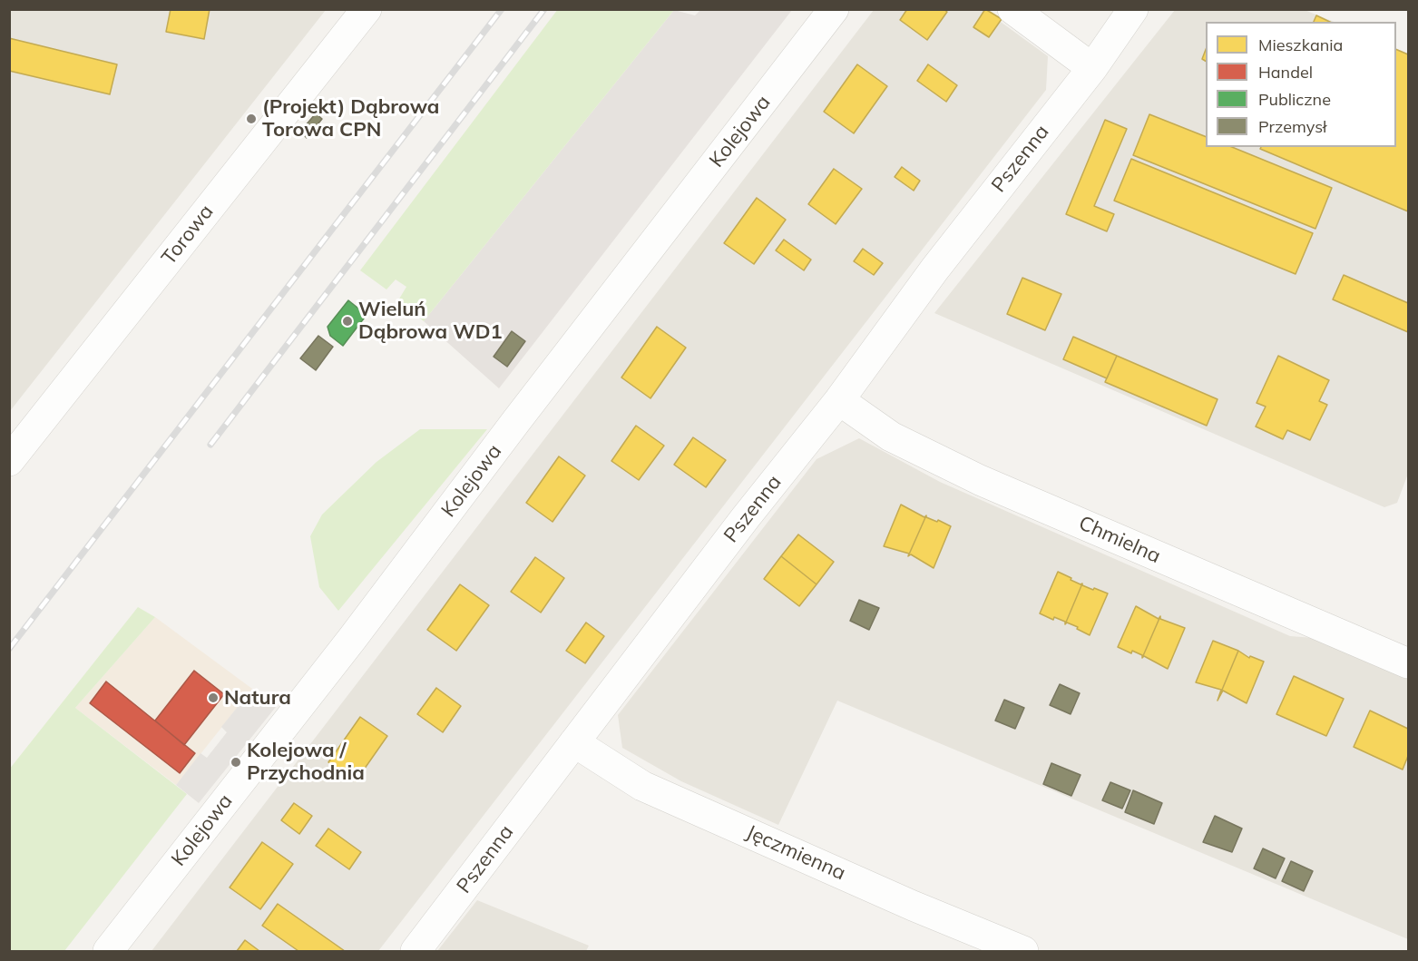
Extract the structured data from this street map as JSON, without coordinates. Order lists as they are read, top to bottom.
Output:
{
  "streets": {
    "street": [
      "Kolejowa",
      "Pszenna",
      "Torowa",
      "Chmielna",
      "Jęczmienna"
    ]
  },
  "crossings": [
    ["Pszenna", "Chmielna"],
    ["Pszenna", "Jęczmienna"]
  ],
  "places": [
    "(Projekt) Dąbrowa Torowa CPN",
    "Wieluń Dąbrowa WD1",
    "Natura",
    "Kolejowa / Przychodnia"
  ],
  "legend": [
    "Mieszkania",
    "Handel",
    "Publiczne",
    "Przemysł"
  ]
}
